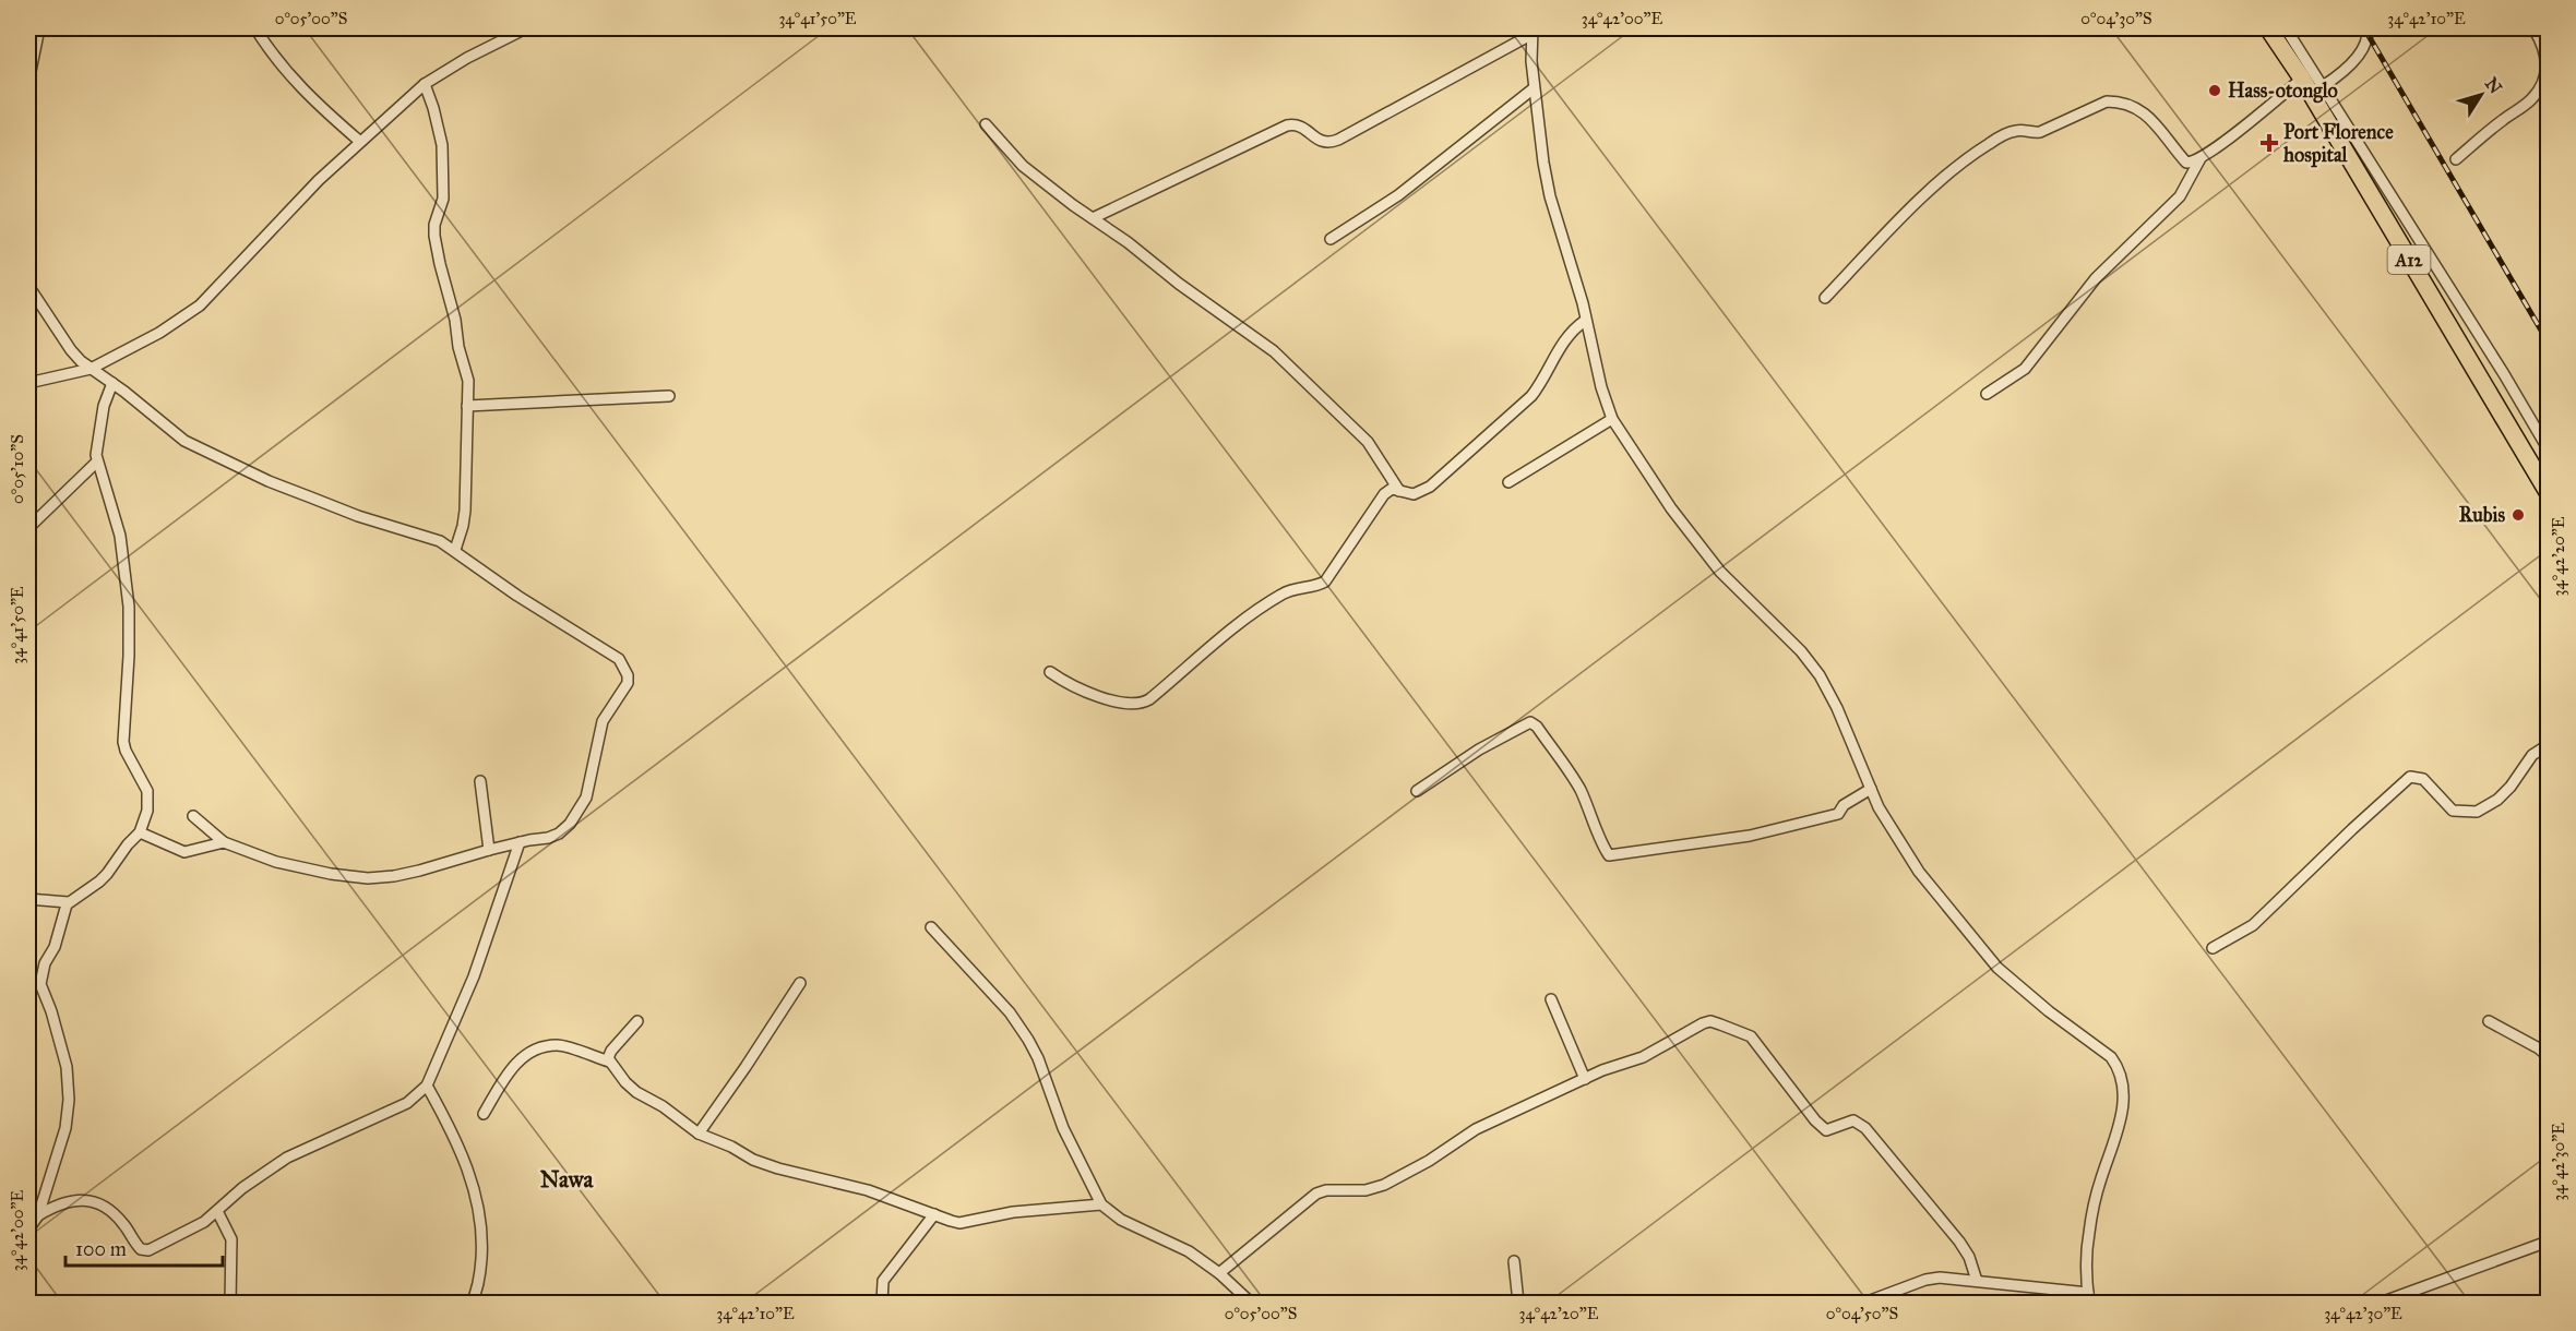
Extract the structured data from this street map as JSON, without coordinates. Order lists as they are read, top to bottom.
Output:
{
  "streets": {
    "highway": ["A12"]
  },
  "districts": ["Nawa"],
  "places": {
    "other": ["Hass-otonglo", "Rubis"],
    "health": ["Port Florence hospital"]
  },
  "scale_bar": "100 m",
  "north": "top right",
  "coordinates": [
    "0°05'00\"S",
    "34°41'50\"E",
    "34°42'00\"E",
    "0°04'30\"S",
    "34°42'10\"E",
    "0°05'10\"S",
    "34°42'20\"E",
    "34°42'30\"E",
    "0°04'50\"S"
  ]
}
